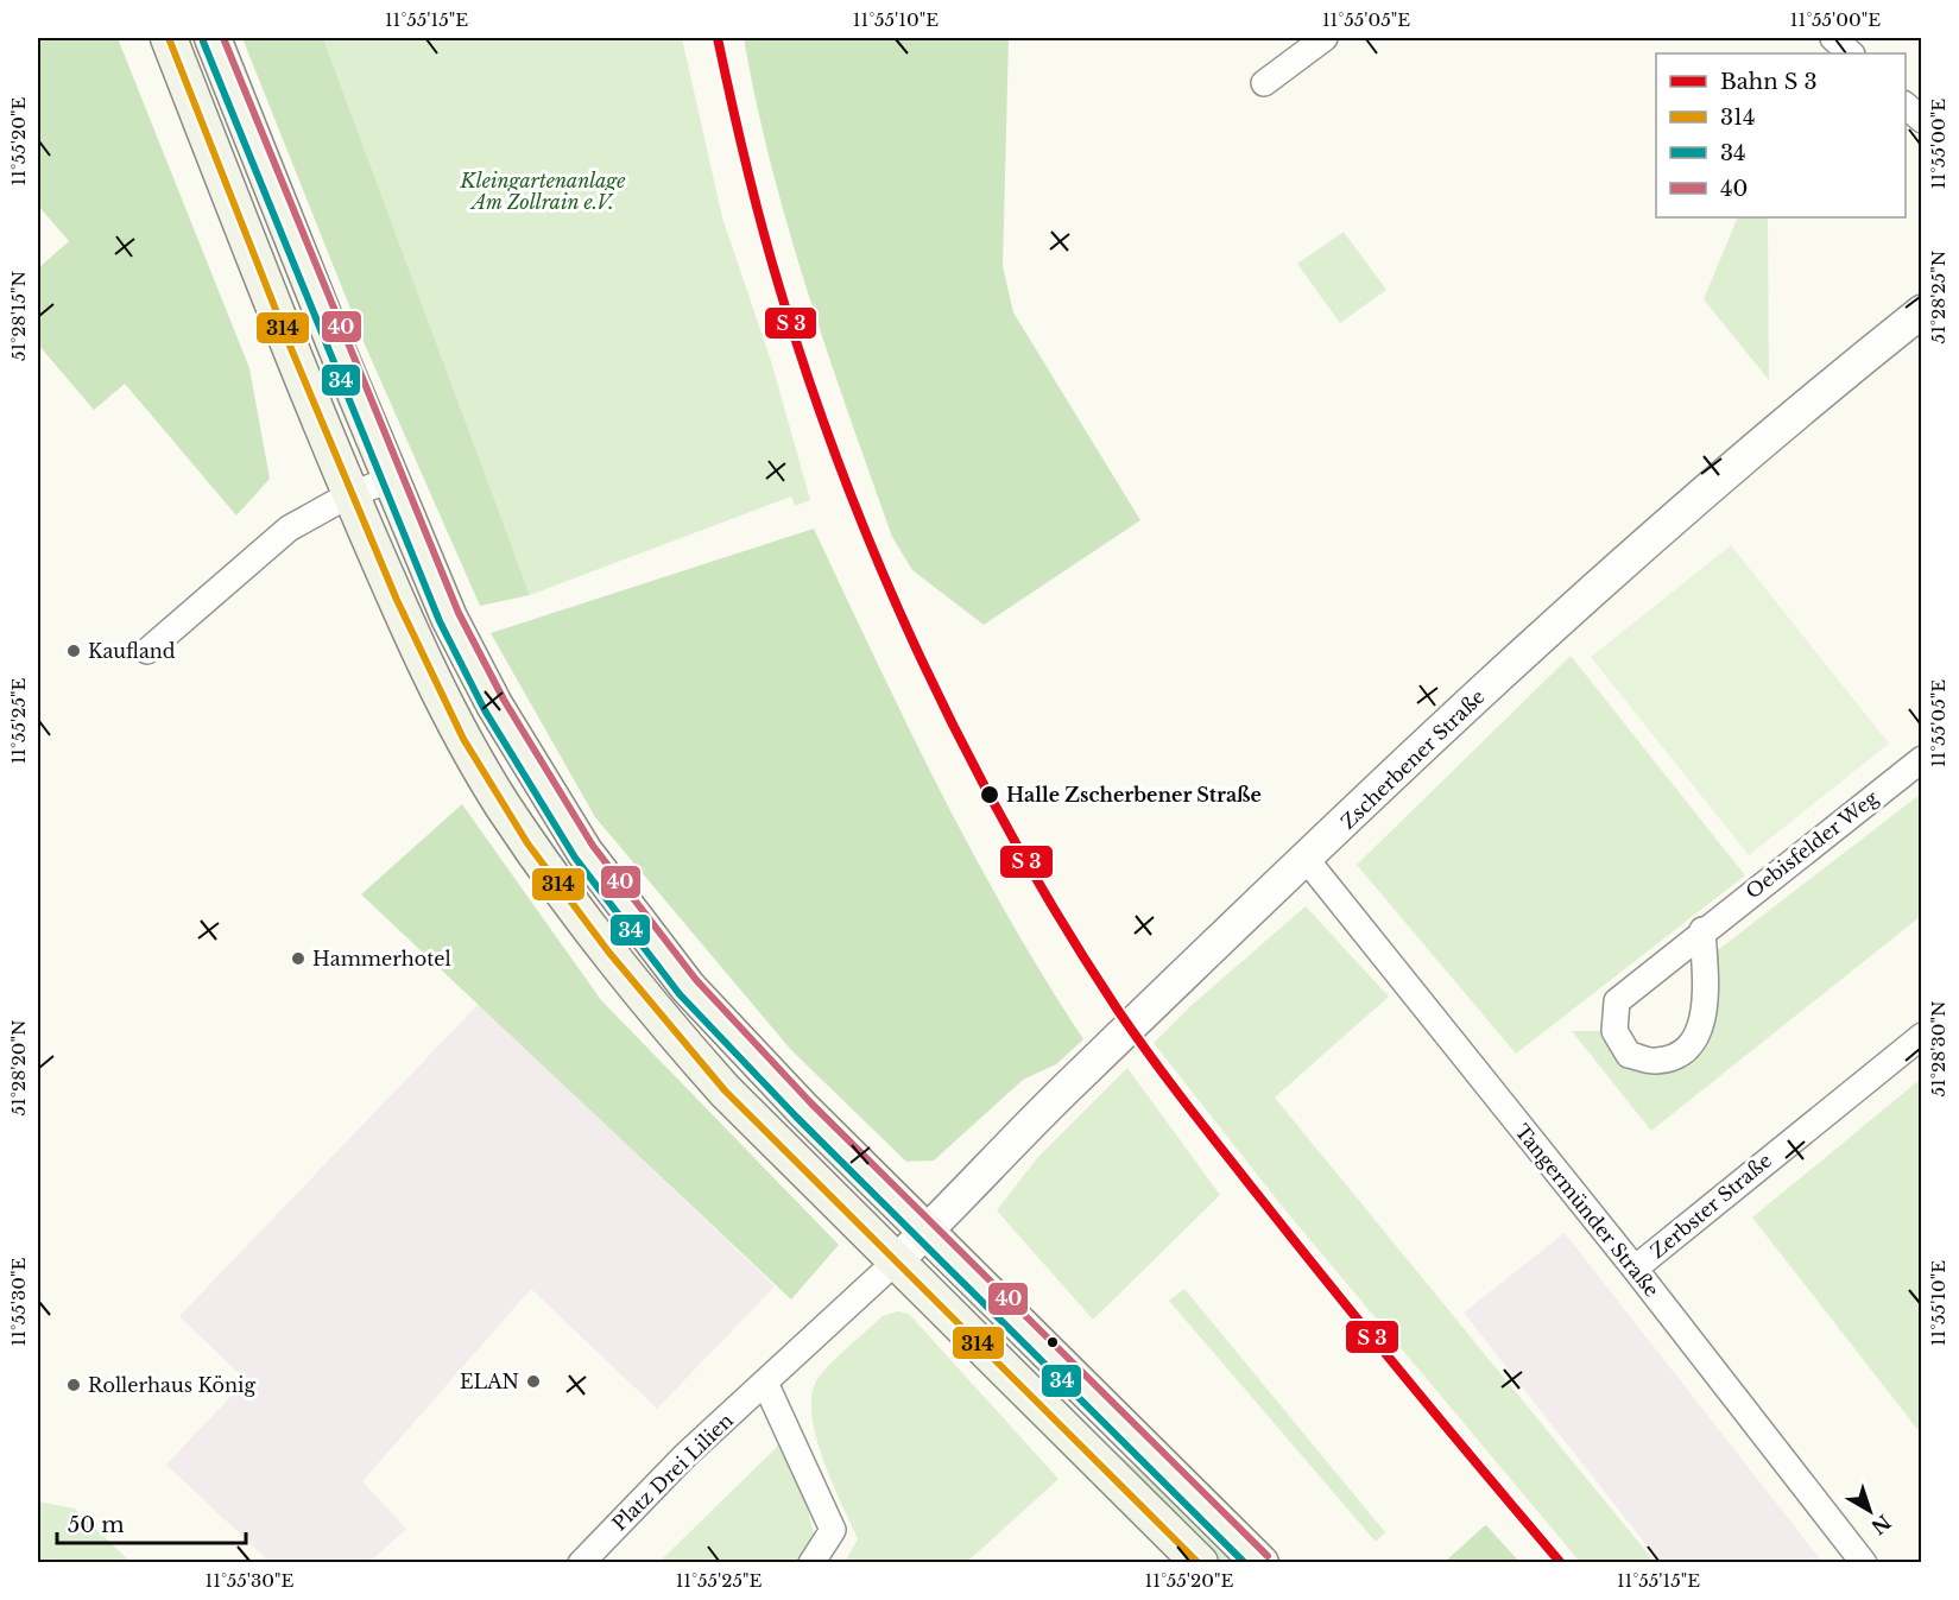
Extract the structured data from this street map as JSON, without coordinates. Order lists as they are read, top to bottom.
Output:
{
  "streets": {
    "street": [
      "Zscherbener Straße",
      "Oebisfelder Weg",
      "Zerbster Straße",
      "Tangermünder Straße",
      "Platz Drei Lilien"
    ]
  },
  "crossings": [
    ["Zscherbener Straße", "Tangermünder Straße"],
    ["Zscherbener Straße", "Platz Drei Lilien"],
    ["Zerbster Straße", "Tangermünder Straße"]
  ],
  "parks": ["Kleingartenanlage Am Zollrain e.V."],
  "places": [
    "Kaufland",
    "Halle Zscherbener Straße",
    "Hammerhotel",
    "ELAN",
    "Rollerhaus König"
  ],
  "lines": ["transit line 314", "transit line 40", "transit line 34"],
  "legend": [
    "Bahn S 3",
    "314",
    "34",
    "40"
  ],
  "scale_bar": "50 m",
  "north": "bottom right",
  "coordinates": [
    "11°55'15\"E",
    "11°55'10\"E",
    "11°55'05\"E",
    "11°55'00\"E",
    "11°55'20\"E",
    "51°28'25\"N",
    "51°28'15\"N",
    "11°55'25\"E",
    "51°28'30\"N",
    "51°28'20\"N",
    "11°55'30\"E"
  ]
}
